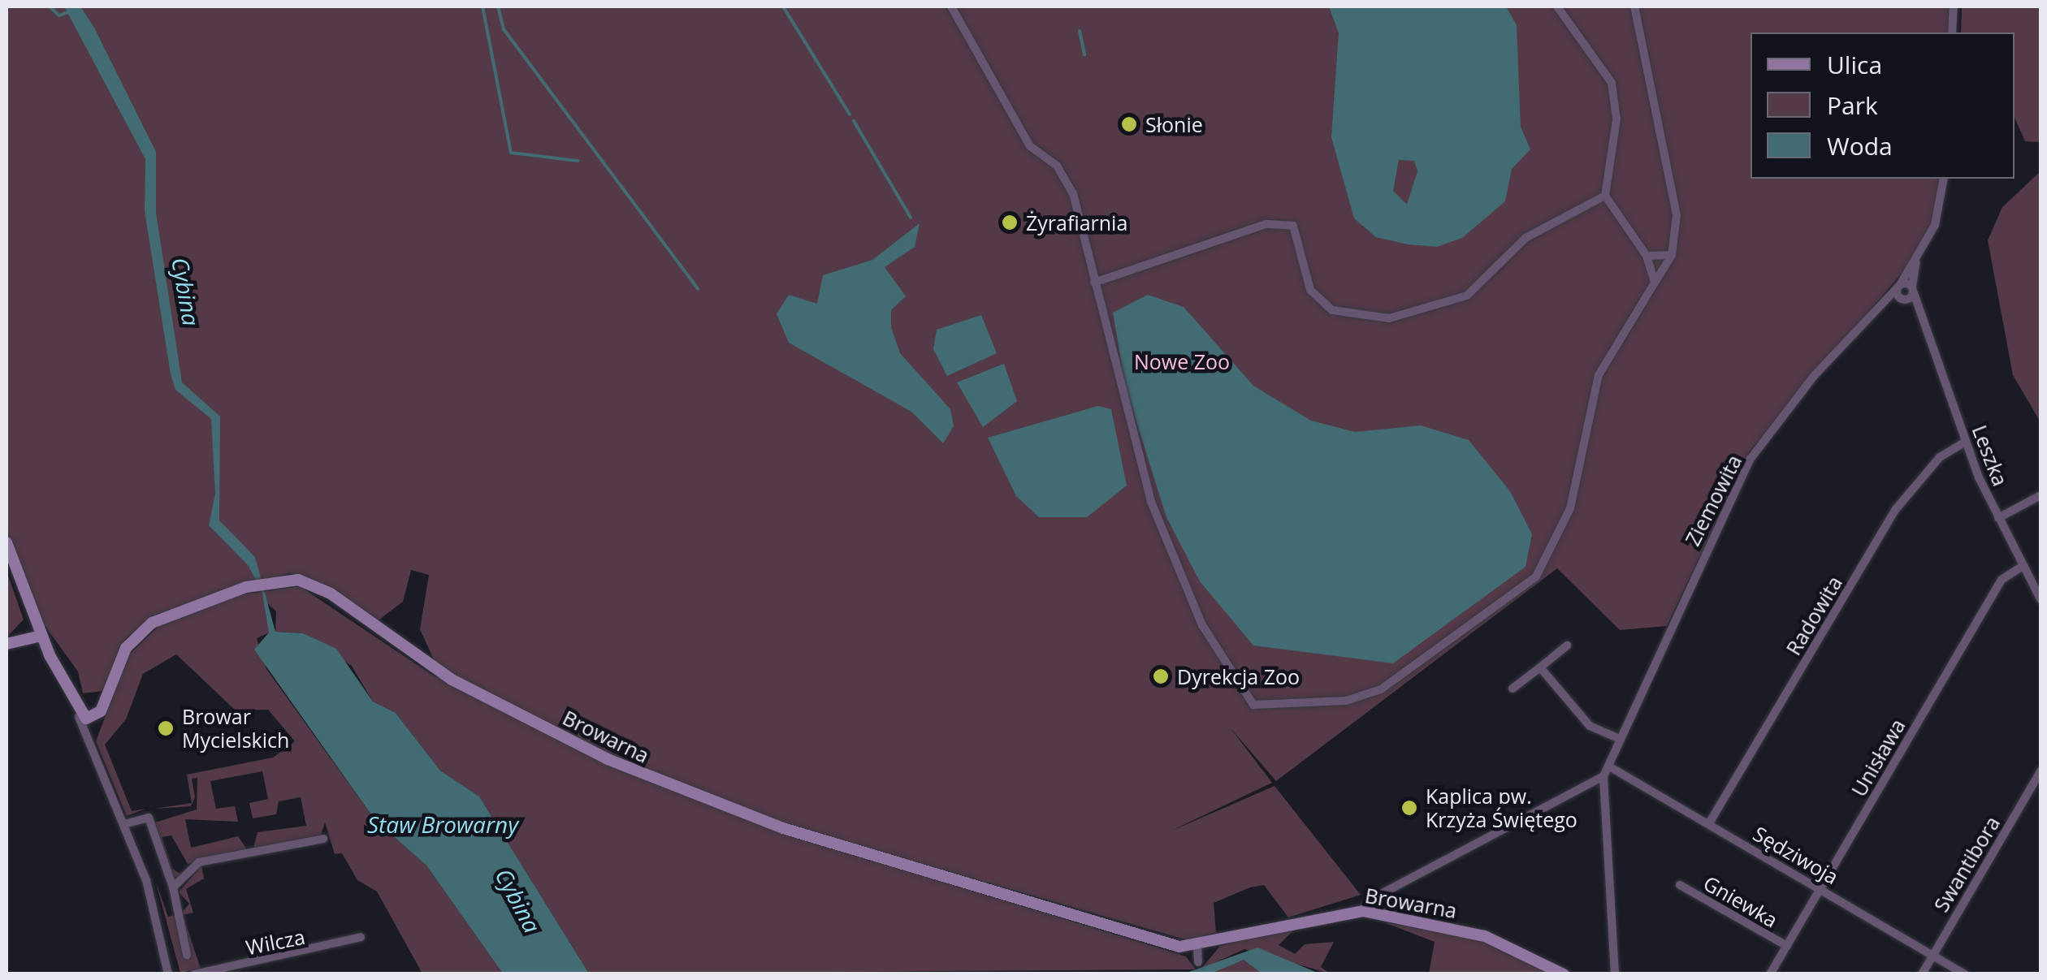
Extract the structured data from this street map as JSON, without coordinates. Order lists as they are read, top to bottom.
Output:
{
  "streets": {
    "street": [
      "Leszka",
      "Ziemowita",
      "Radowita",
      "Browarna",
      "Unisława",
      "Sędziwoja",
      "Swantibora",
      "Gniewka",
      "Wilcza"
    ]
  },
  "crossings": [
    ["Leszka", "Ziemowita"],
    ["Leszka", "Radowita"],
    ["Leszka", "Unisława"],
    ["Ziemowita", "Sędziwoja"],
    ["Radowita", "Sędziwoja"],
    ["Unisława", "Sędziwoja"],
    ["Unisława", "Gniewka"],
    ["Sędziwoja", "Swantibora"]
  ],
  "water": ["Cybina", "Staw Browarny"],
  "parks": ["Nowe Zoo"],
  "places": [
    "Słonie",
    "Żyrafiarnia",
    "Dyrekcja Zoo",
    "Browar Mycielskich",
    "Kaplica pw. Krzyża Świętego"
  ],
  "legend": ["Ulica", "Park", "Woda"]
}
